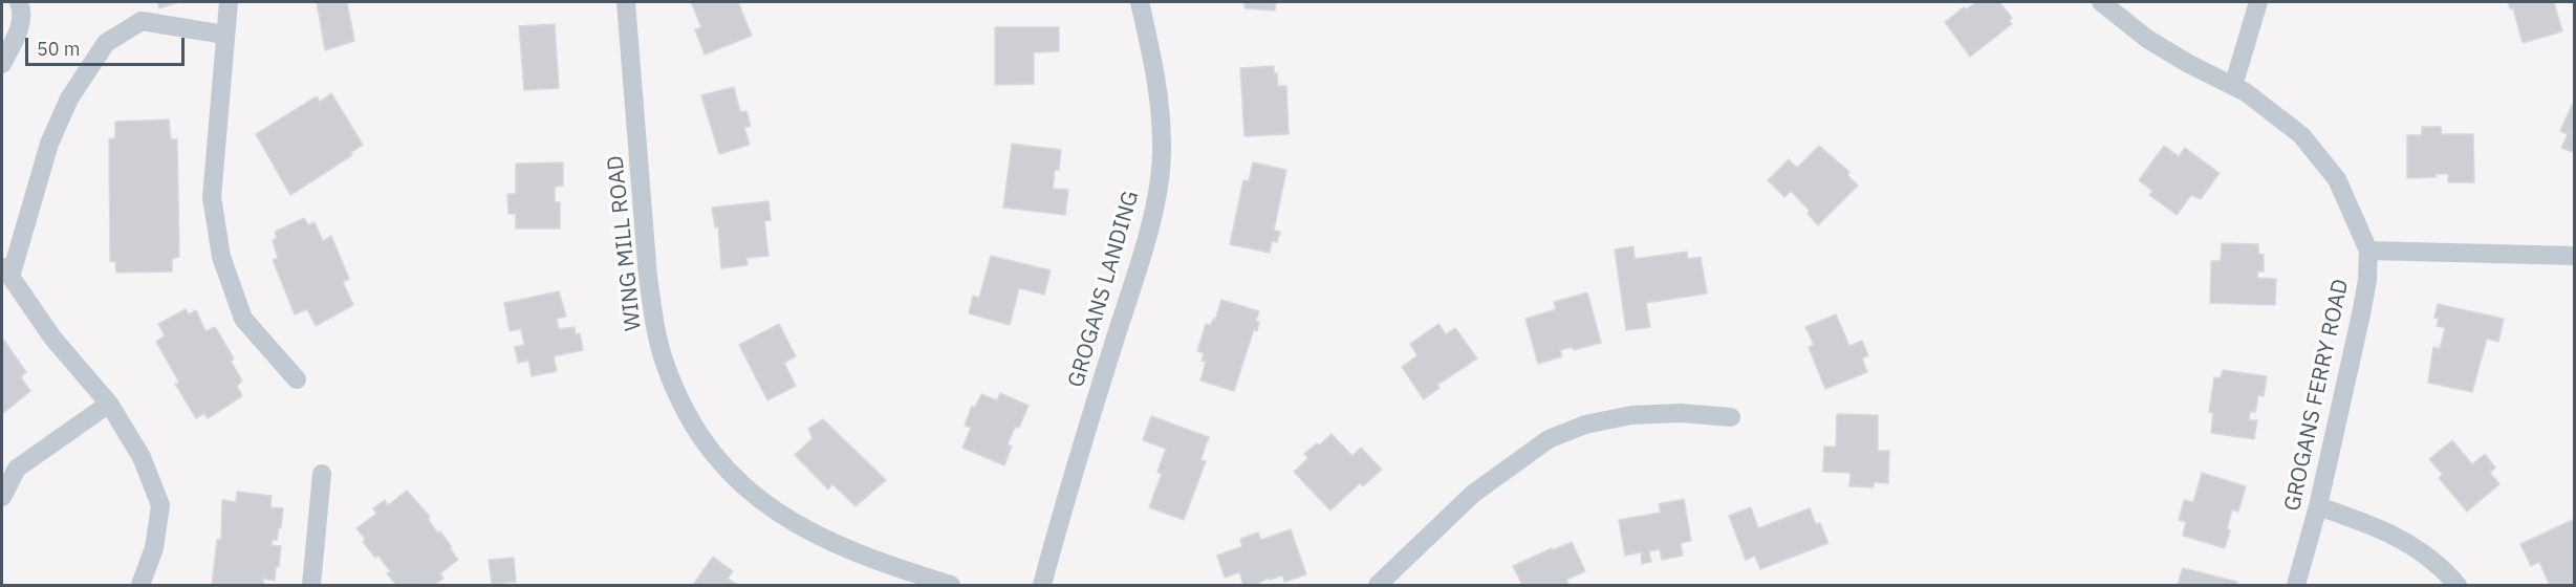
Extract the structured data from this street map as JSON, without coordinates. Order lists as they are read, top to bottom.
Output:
{
  "streets": {
    "street": ["WING MILL ROAD", "GROGANS LANDING", "GROGANS FERRY ROAD"]
  },
  "scale_bar": "50 m"
}
